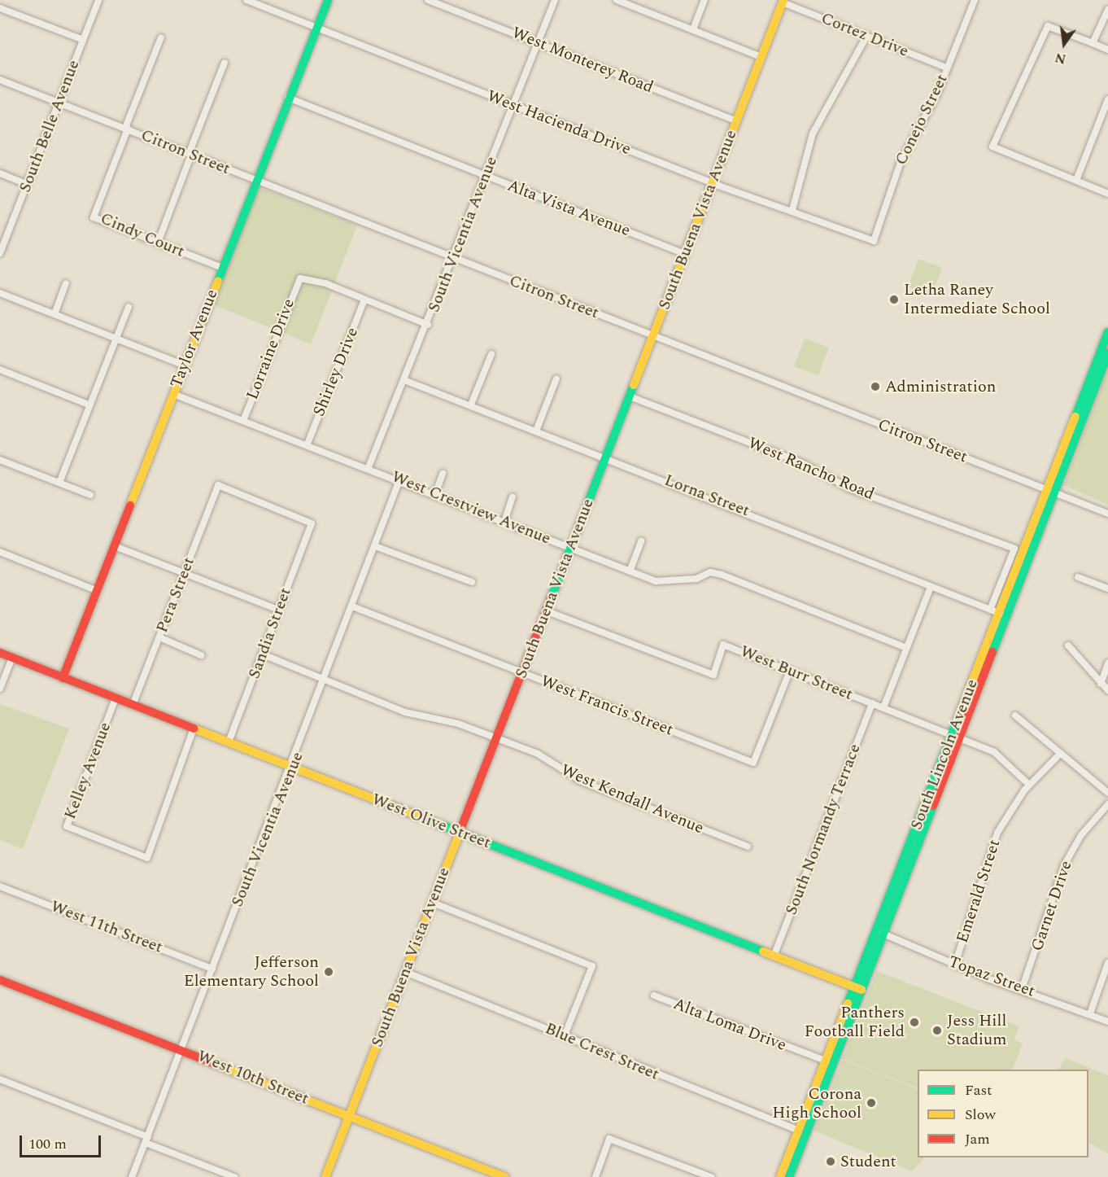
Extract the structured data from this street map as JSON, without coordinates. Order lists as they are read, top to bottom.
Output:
{
  "streets": {
    "street": [
      "Cortez Drive",
      "West Monterey Road",
      "Conejo Street",
      "West Hacienda Drive",
      "South Belle Avenue",
      "Citron Street",
      "Alta Vista Avenue",
      "South Buena Vista Avenue",
      "South Vicentia Avenue",
      "Cindy Court",
      "Taylor Avenue",
      "Lorraine Drive",
      "Shirley Drive",
      "West Rancho Road",
      "Lorna Street",
      "West Crestview Avenue",
      "Pera Street",
      "Sandia Street",
      "West Burr Street",
      "West Francis Street",
      "South Lincoln Avenue",
      "Kelley Avenue",
      "West Kendall Avenue",
      "West Olive Street",
      "South Normandy Terrace",
      "Emerald Street",
      "Garnet Drive",
      "West 11th Street",
      "Topaz Street",
      "Alta Loma Drive",
      "Blue Crest Street",
      "West 10th Street"
    ]
  },
  "crossings": [
    ["Cortez Drive", "Conejo Street"],
    ["Cortez Drive", "South Buena Vista Avenue"],
    ["West Monterey Road", "South Buena Vista Avenue"],
    ["West Monterey Road", "South Vicentia Avenue"],
    ["Conejo Street", "West Hacienda Drive"],
    ["West Hacienda Drive", "South Buena Vista Avenue"],
    ["West Hacienda Drive", "South Vicentia Avenue"],
    ["West Hacienda Drive", "Taylor Avenue"],
    ["South Belle Avenue", "Citron Street"],
    ["Citron Street", "South Buena Vista Avenue"],
    ["Citron Street", "South Vicentia Avenue"],
    ["Citron Street", "Cindy Court"],
    ["Citron Street", "Taylor Avenue"],
    ["Citron Street", "South Lincoln Avenue"],
    ["Alta Vista Avenue", "South Buena Vista Avenue"],
    ["Alta Vista Avenue", "South Vicentia Avenue"],
    ["Alta Vista Avenue", "Taylor Avenue"],
    ["South Buena Vista Avenue", "West Rancho Road"],
    ["South Buena Vista Avenue", "Lorna Street"],
    ["South Buena Vista Avenue", "West Crestview Avenue"],
    ["South Buena Vista Avenue", "West Burr Street"],
    ["South Buena Vista Avenue", "West Francis Street"],
    ["South Buena Vista Avenue", "West Kendall Avenue"],
    ["South Buena Vista Avenue", "West Olive Street"],
    ["South Buena Vista Avenue", "Blue Crest Street"],
    ["South Buena Vista Avenue", "West 10th Street"],
    ["South Vicentia Avenue", "Lorna Street"],
    ["South Vicentia Avenue", "West Crestview Avenue"],
    ["South Vicentia Avenue", "West Francis Street"],
    ["South Vicentia Avenue", "West Kendall Avenue"],
    ["South Vicentia Avenue", "West Olive Street"],
    ["South Vicentia Avenue", "West 11th Street"],
    ["South Vicentia Avenue", "West 10th Street"],
    ["Cindy Court", "Taylor Avenue"],
    ["Taylor Avenue", "West Crestview Avenue"],
    ["Taylor Avenue", "West Olive Street"],
    ["Lorraine Drive", "Shirley Drive"],
    ["Lorraine Drive", "West Crestview Avenue"],
    ["Shirley Drive", "West Crestview Avenue"],
    ["West Rancho Road", "Lorna Street"],
    ["Lorna Street", "South Lincoln Avenue"],
    ["Pera Street", "Sandia Street"],
    ["Pera Street", "West Olive Street"],
    ["Sandia Street", "West Kendall Avenue"],
    ["Sandia Street", "West Olive Street"],
    ["West Burr Street", "West Francis Street"],
    ["West Burr Street", "South Lincoln Avenue"],
    ["West Burr Street", "South Normandy Terrace"],
    ["West Burr Street", "Emerald Street"],
    ["South Lincoln Avenue", "West Olive Street"],
    ["South Lincoln Avenue", "Topaz Street"],
    ["South Lincoln Avenue", "Alta Loma Drive"],
    ["South Lincoln Avenue", "Blue Crest Street"],
    ["Kelley Avenue", "West Olive Street"],
    ["West Olive Street", "South Normandy Terrace"],
    ["Emerald Street", "Topaz Street"],
    ["Garnet Drive", "Topaz Street"]
  ],
  "places": [
    "Letha Raney Intermediate School",
    "Administration",
    "Jefferson Elementary School",
    "Panthers Football Field",
    "Jess Hill Stadium",
    "Corona High School",
    "Student"
  ],
  "legend": ["Fast", "Slow", "Jam"],
  "scale_bar": "100 m",
  "north": "bottom"
}
